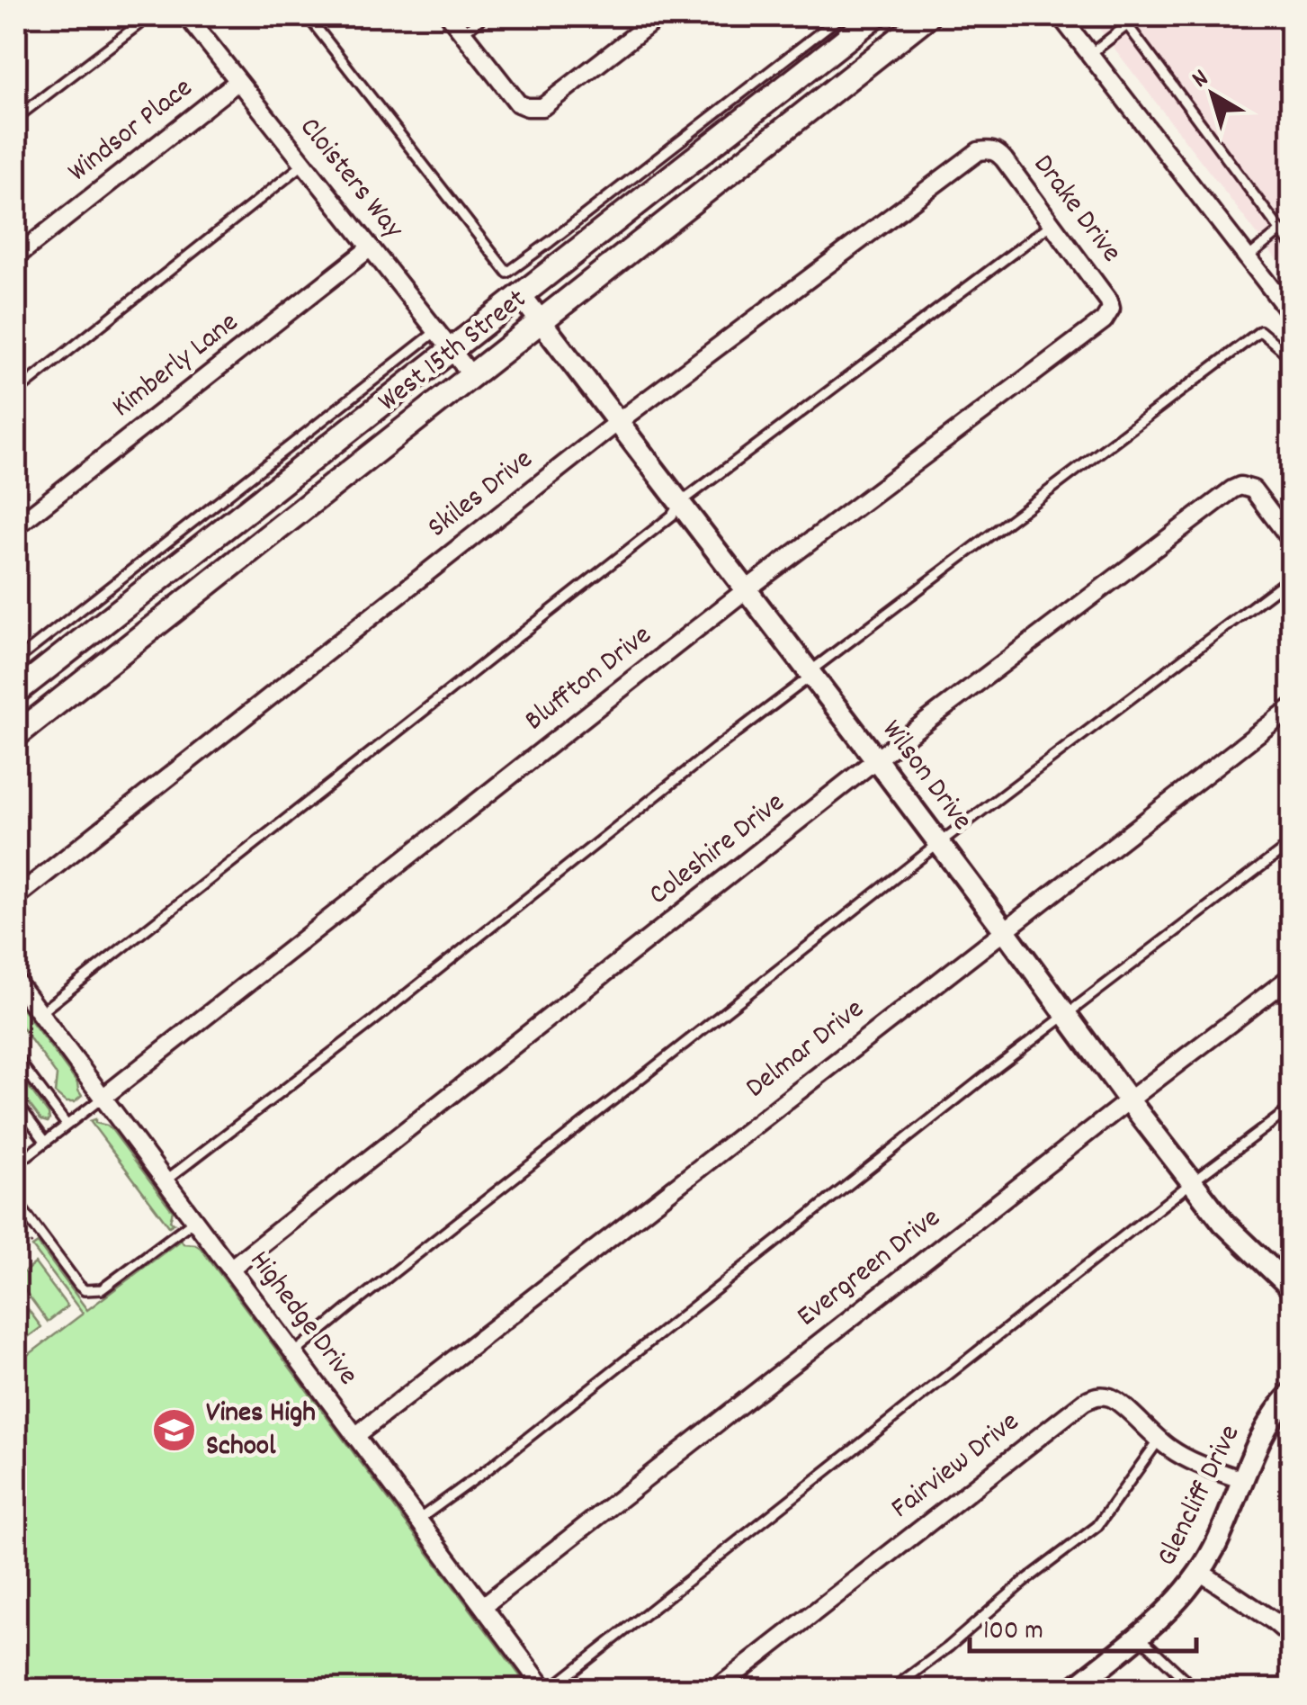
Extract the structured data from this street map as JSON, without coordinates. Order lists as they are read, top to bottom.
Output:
{
  "streets": {
    "main road": ["West 15th Street"],
    "street": [
      "Windsor Place",
      "Cloisters Way",
      "Drake Drive",
      "Kimberly Lane",
      "Skiles Drive",
      "Bluffton Drive",
      "Wilson Drive",
      "Coleshire Drive",
      "Delmar Drive",
      "Evergreen Drive",
      "Highedge Drive",
      "Fairview Drive",
      "Glencliff Drive"
    ]
  },
  "crossings": [
    ["Windsor Place", "Cloisters Way"],
    ["Cloisters Way", "West 15th Street"],
    ["Cloisters Way", "Kimberly Lane"],
    ["Drake Drive", "Skiles Drive"],
    ["Drake Drive", "Bluffton Drive"],
    ["West 15th Street", "Wilson Drive"],
    ["Skiles Drive", "Wilson Drive"],
    ["Bluffton Drive", "Wilson Drive"],
    ["Bluffton Drive", "Highedge Drive"],
    ["Wilson Drive", "Coleshire Drive"],
    ["Wilson Drive", "Delmar Drive"],
    ["Wilson Drive", "Evergreen Drive"],
    ["Coleshire Drive", "Highedge Drive"],
    ["Delmar Drive", "Highedge Drive"],
    ["Evergreen Drive", "Highedge Drive"],
    ["Fairview Drive", "Glencliff Drive"]
  ],
  "places": {
    "school or university": ["Vines High School"]
  },
  "scale_bar": "100 m",
  "north": "top left"
}
